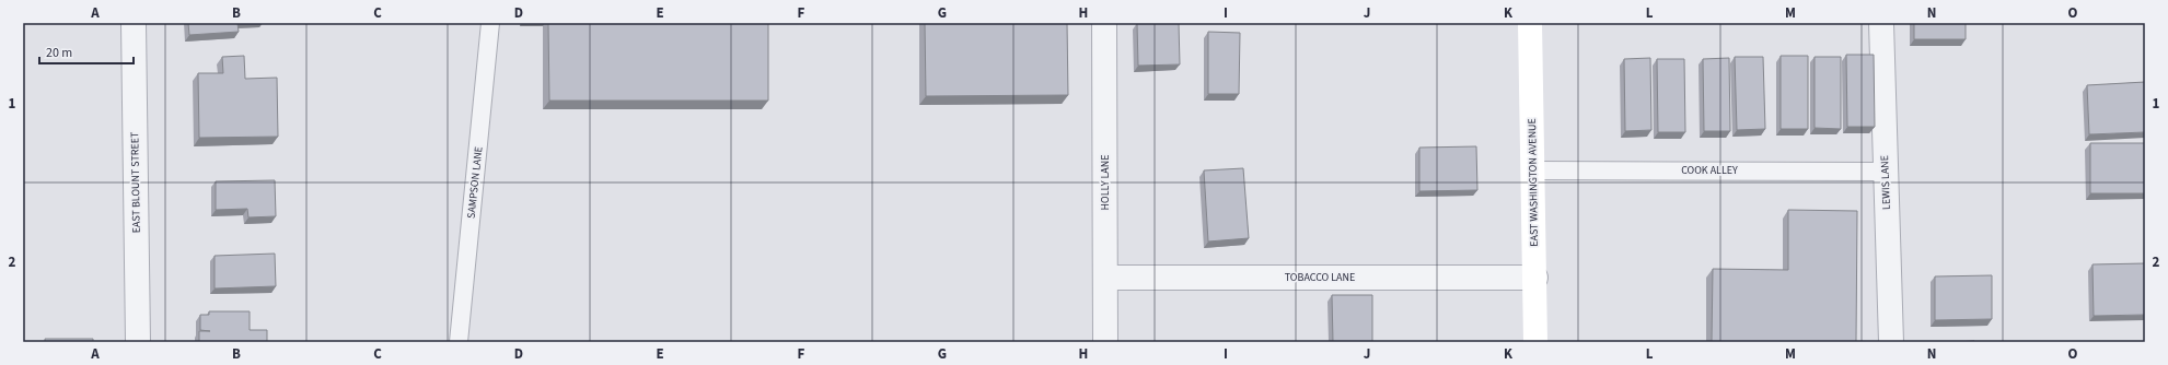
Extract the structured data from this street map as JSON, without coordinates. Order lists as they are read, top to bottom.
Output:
{
  "streets": {
    "street": [
      "EAST BLOUNT STREET",
      "HOLLY LANE",
      "EAST WASHINGTON AVENUE",
      "LEWIS LANE",
      "TOBACCO LANE"
    ],
    "lane": ["COOK ALLEY", "SAMPSON LANE"]
  },
  "crossings": [
    ["COOK ALLEY", "EAST WASHINGTON AVENUE"],
    ["COOK ALLEY", "LEWIS LANE"],
    ["HOLLY LANE", "TOBACCO LANE"],
    ["EAST WASHINGTON AVENUE", "TOBACCO LANE"]
  ],
  "scale_bar": "20 m",
  "grid": {
    "columns": [
      "A",
      "B",
      "C",
      "D",
      "E",
      "F",
      "G",
      "H",
      "I",
      "J",
      "K",
      "L",
      "M",
      "N",
      "O"
    ],
    "rows": ["1", "2"]
  }
}
